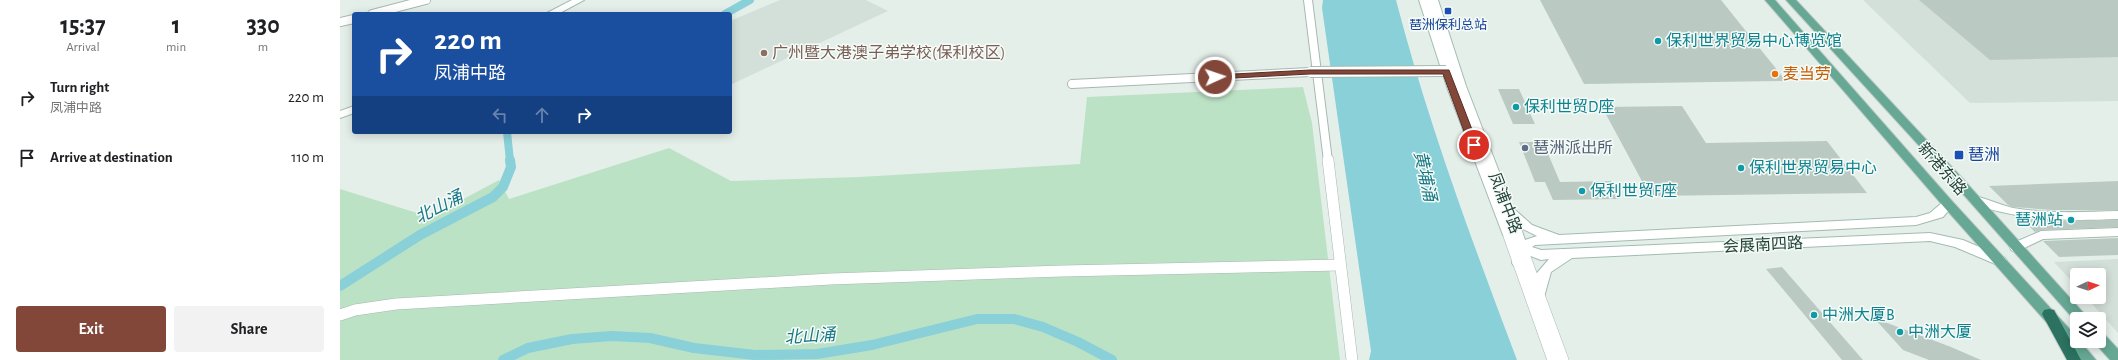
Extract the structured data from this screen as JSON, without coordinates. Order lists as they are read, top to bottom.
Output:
{
  "streets": {
    "main road": ["新港东路"],
    "street": ["凤浦中路", "会展南四路"]
  },
  "crossings": [
    ["新港东路", "会展南四路"],
    ["凤浦中路", "会展南四路"]
  ],
  "water": ["黄埔涌", "北山涌"],
  "places": {
    "transit": ["琶洲保利总站", "琶洲"],
    "other": [
      "保利世界贸易中心博览馆",
      "广州暨大港澳子弟学校(保利校区)",
      "麦当劳",
      "保利世贸D座",
      "琶洲派出所",
      "保利世界贸易中心",
      "保利世贸F座",
      "琶洲站",
      "中洲大厦B",
      "中洲大厦"
    ]
  },
  "north": "right",
  "page": {
    "eta": [
      "15:37",
      "Arrival",
      "1",
      "min",
      "330",
      "m"
    ],
    "turn": ["220 m", "凤浦中路"],
    "list": [
      {
        "name": "Turn right",
        "note": "凤浦中路",
        "value": "220 m"
      },
      {
        "name": "Arrive at destination",
        "value": "110 m"
      }
    ],
    "buttons": ["Exit", "Share"]
  }
}
